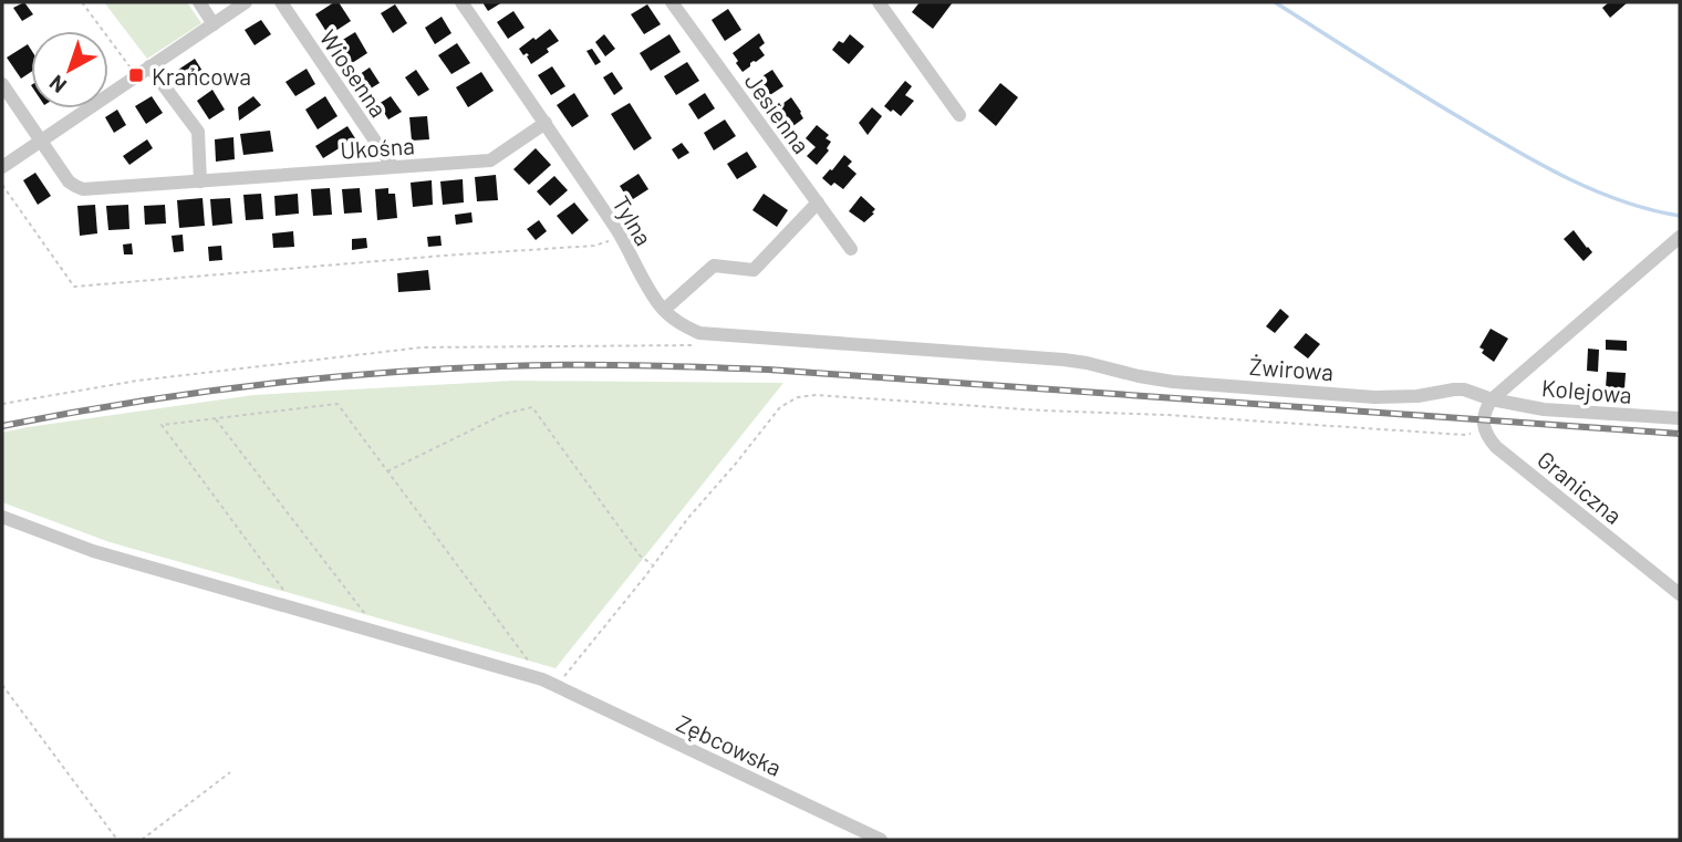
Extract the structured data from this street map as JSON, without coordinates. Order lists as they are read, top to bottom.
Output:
{
  "streets": {
    "street": [
      "Wiosenna",
      "Jesienna",
      "Ukośna",
      "Tylna",
      "Żwirowa",
      "Kolejowa",
      "Graniczna",
      "Zębcowska"
    ]
  },
  "crossings": [
    ["Wiosenna", "Ukośna"],
    ["Ukośna", "Tylna"],
    ["Tylna", "Żwirowa"],
    ["Żwirowa", "Kolejowa"]
  ],
  "places": {
    "transit": ["Krańcowa"]
  },
  "north": "bottom left"
}
